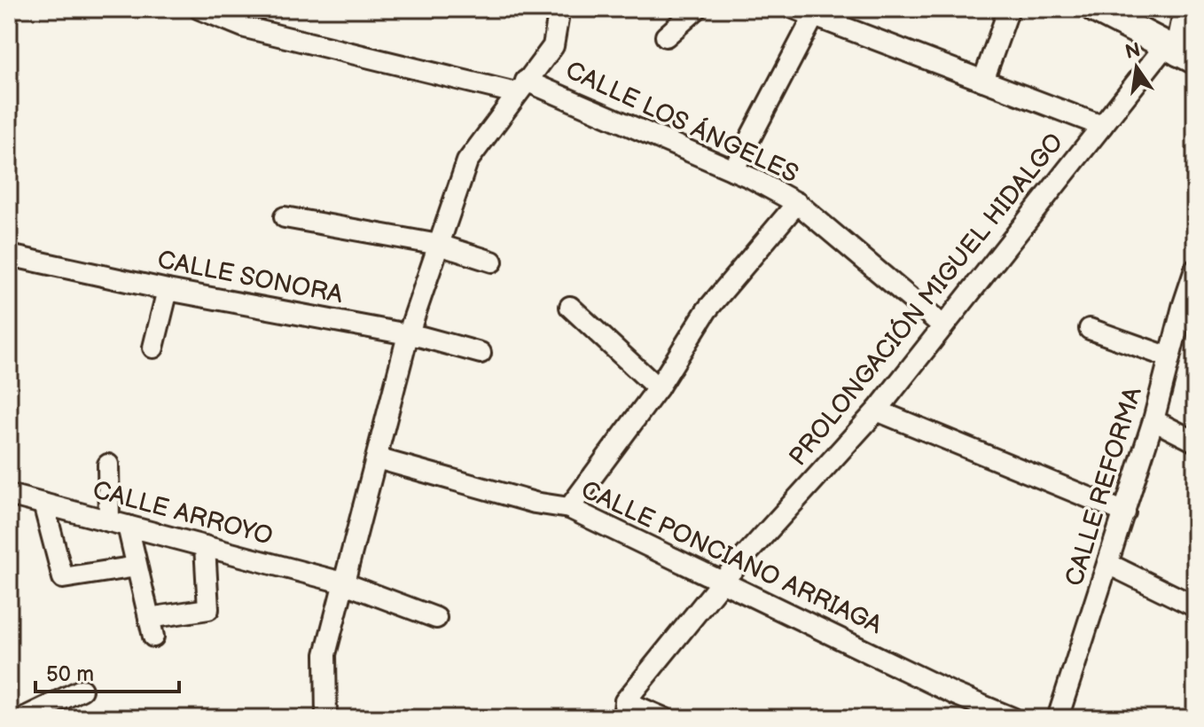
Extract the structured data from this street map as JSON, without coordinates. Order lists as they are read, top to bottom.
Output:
{
  "streets": {
    "street": [
      "CALLE LOS ÁNGELES",
      "CALLE SONORA",
      "PROLONGACIÓN MIGUEL HIDALGO",
      "CALLE REFORMA",
      "CALLE ARROYO",
      "CALLE PONCIANO ARRIAGA"
    ]
  },
  "crossings": [
    ["CALLE LOS ÁNGELES", "PROLONGACIÓN MIGUEL HIDALGO"],
    ["PROLONGACIÓN MIGUEL HIDALGO", "CALLE PONCIANO ARRIAGA"]
  ],
  "scale_bar": "50 m",
  "north": "top"
}
